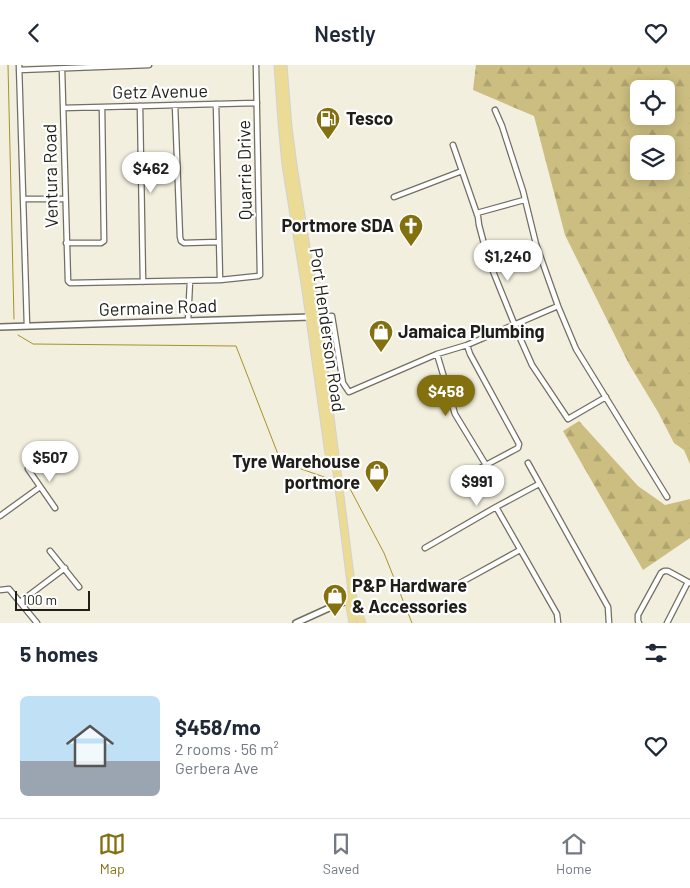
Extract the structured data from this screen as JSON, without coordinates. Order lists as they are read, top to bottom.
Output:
{
  "streets": {
    "main road": ["Port Henderson Road"],
    "street": [
      "Getz Avenue",
      "Quarrie Drive",
      "Ventura Road",
      "Germaine Road"
    ]
  },
  "crossings": [
    ["Getz Avenue", "Quarrie Drive"],
    ["Getz Avenue", "Ventura Road"],
    ["Germaine Road", "Port Henderson Road"]
  ],
  "places": {
    "fuel station": ["Tesco"],
    "church": ["Portmore SDA"],
    "shop": ["Jamaica Plumbing", "Tyre Warehouse portmore", "P&P Hardware & Accessories"]
  },
  "scale_bar": "100 m",
  "page": {
    "header": "Nestly",
    "price": [
      "$462",
      "$1,240",
      "$458",
      "$507",
      "$991"
    ],
    "scale": "100 m",
    "heading": "5 homes",
    "list": [
      {
        "name": "$458/mo",
        "note": "2 rooms · 56 m² · Gerbera Ave"
      }
    ],
    "tabs": ["Map", "Saved", "Home"]
  }
}
